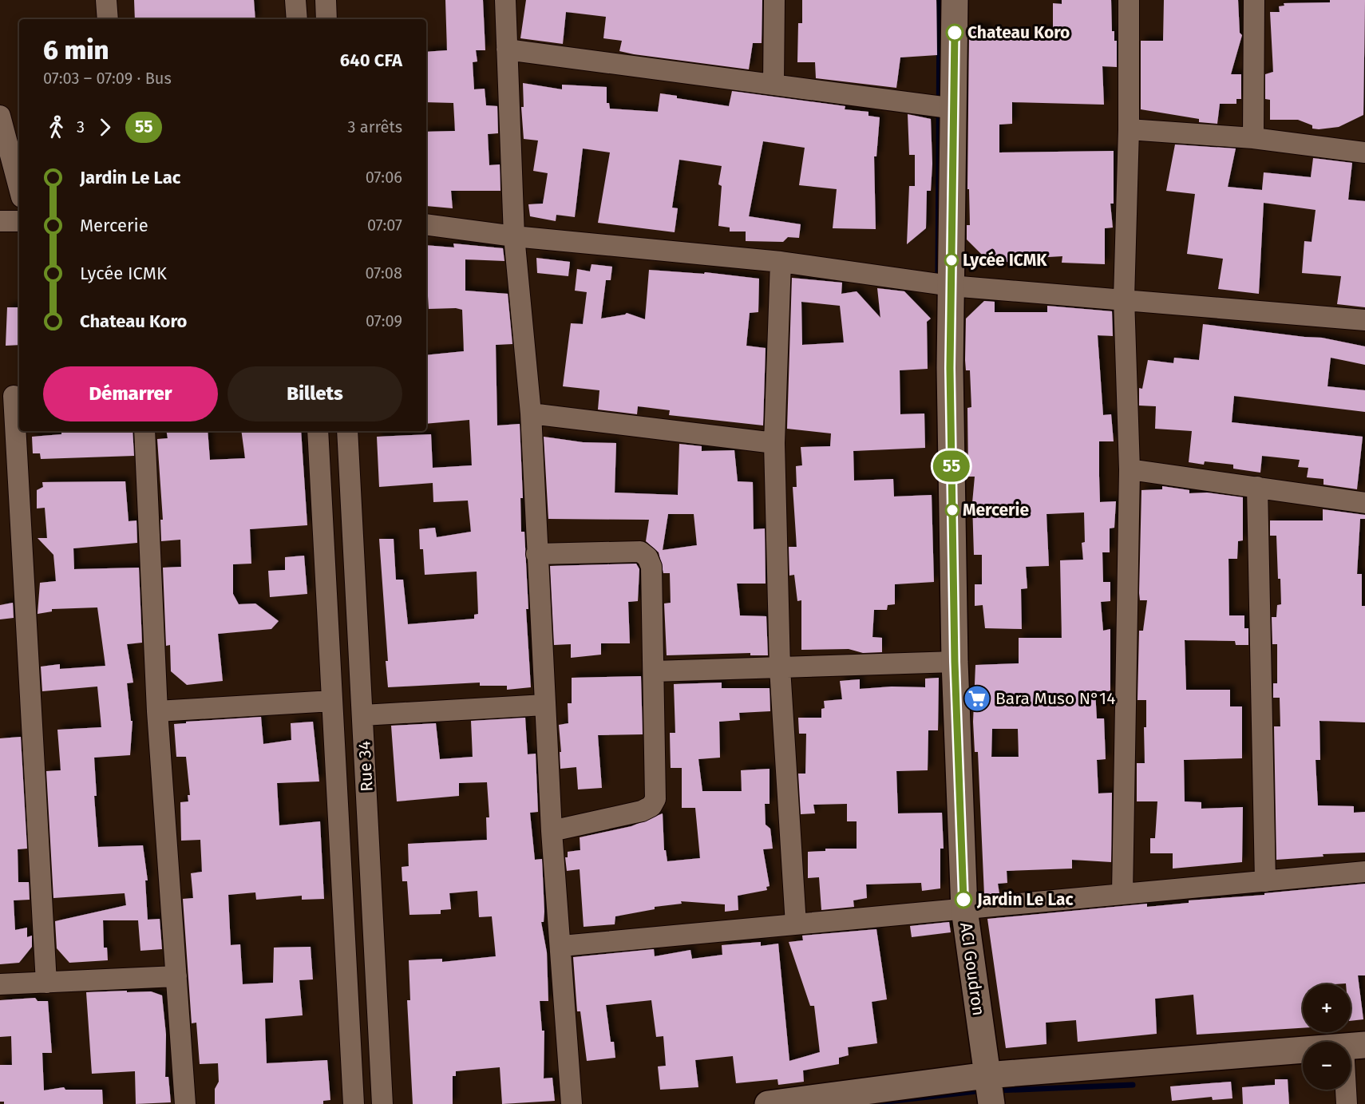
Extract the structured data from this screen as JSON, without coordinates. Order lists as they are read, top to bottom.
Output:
{
  "streets": {
    "street": ["Rue 34", "ACI Goudron"]
  },
  "places": {
    "other": [
      "Chateau Koro",
      "Lycée ICMK",
      "Mercerie",
      "Jardin Le Lac"
    ],
    "supermarket": ["Bara Muso N°14"]
  },
  "lines": ["bus line 55"],
  "page": {
    "on_map": "55",
    "heading": ["6 min", "07:03 – 07:09 · Bus", "640 CFA"],
    "legs": ["3", "55", "3 arrêts"],
    "list": [
      {
        "name": "Jardin Le Lac",
        "value": "07:06"
      },
      {
        "name": "Mercerie",
        "value": "07:07"
      },
      {
        "name": "Lycée ICMK",
        "value": "07:08"
      },
      {
        "name": "Chateau Koro",
        "value": "07:09"
      }
    ],
    "buttons": ["Démarrer", "Billets"],
    "map_buttons": ["+", "−"]
  }
}
